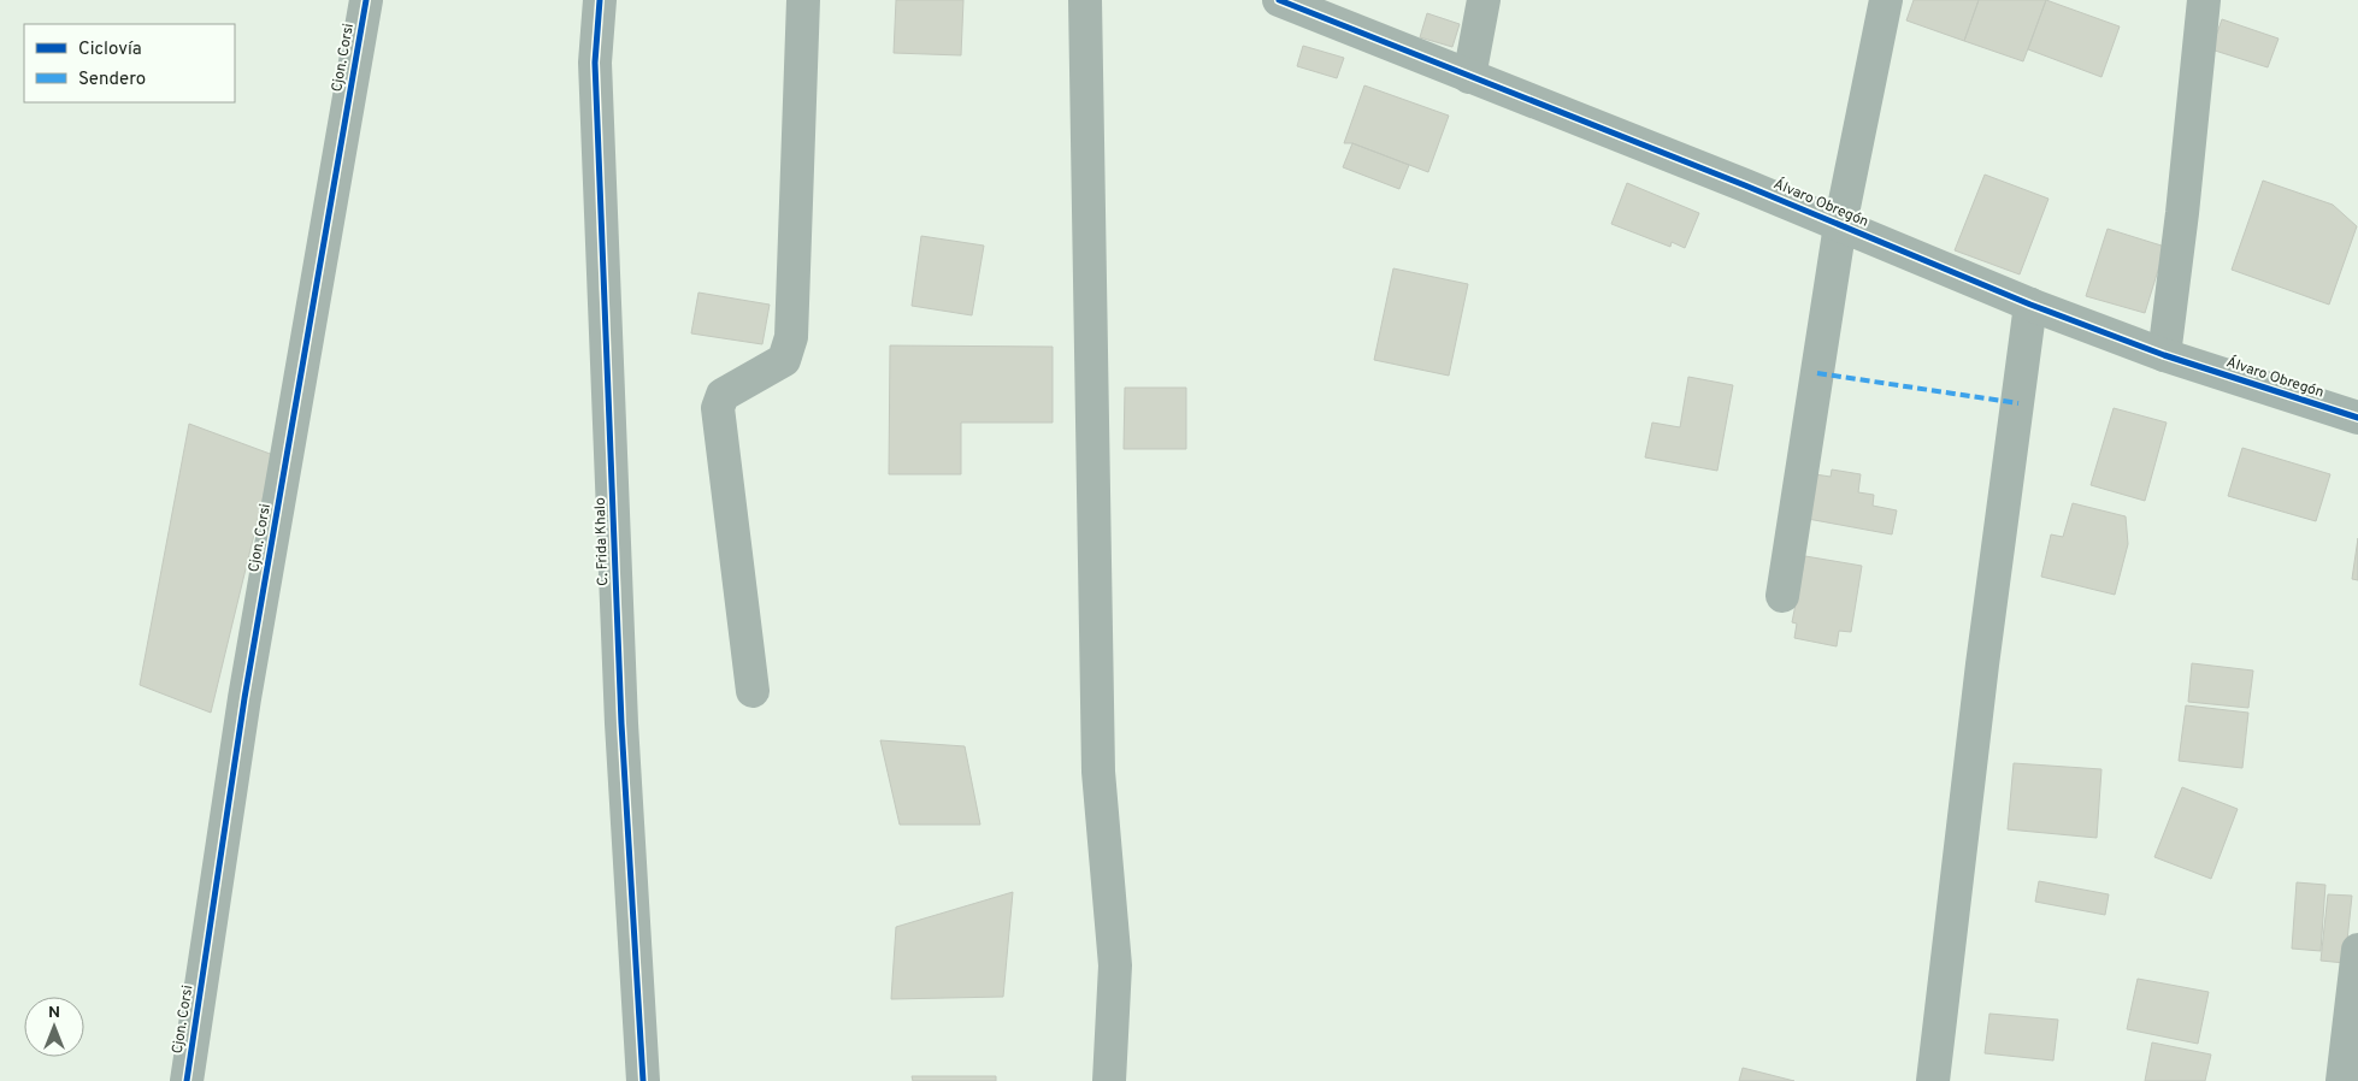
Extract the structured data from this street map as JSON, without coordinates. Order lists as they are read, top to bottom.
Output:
{
  "streets": {
    "street": ["Cjon. Corsi", "Álvaro Obregón", "C. Frida Khalo"]
  },
  "legend": ["Ciclovía", "Sendero"],
  "north": "top"
}
